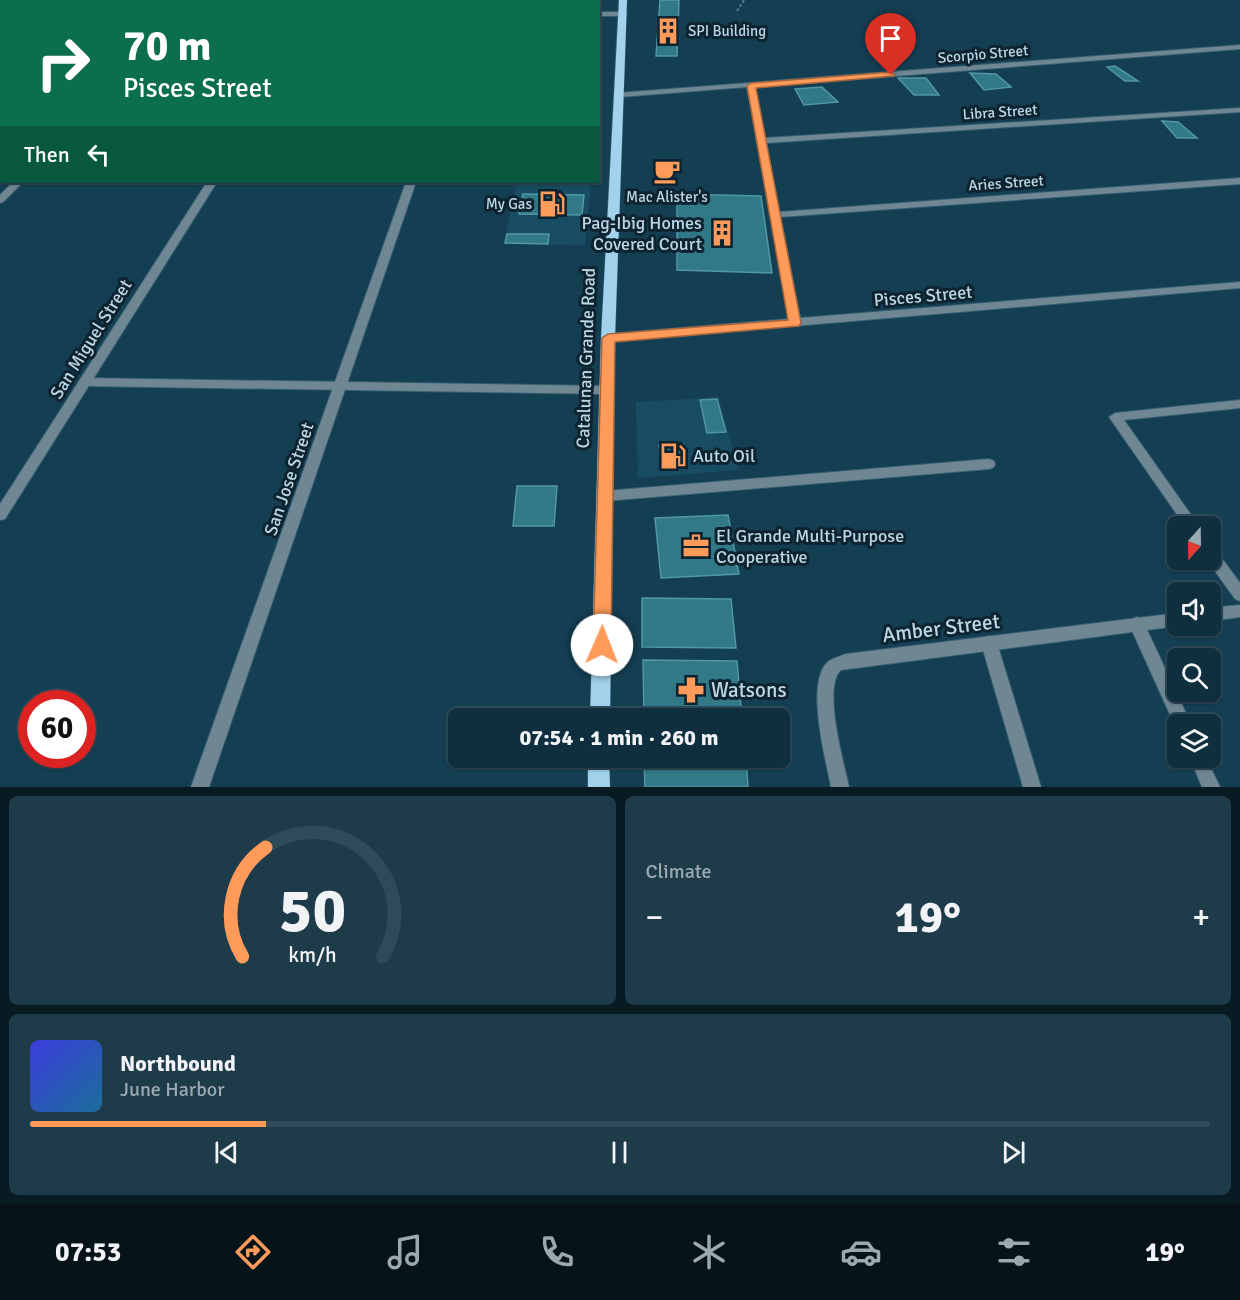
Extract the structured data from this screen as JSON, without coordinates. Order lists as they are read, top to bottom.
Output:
{
  "streets": {
    "main road": ["Catalunan Grande Road"],
    "street": [
      "Scorpio Street",
      "Libra Street",
      "Aries Street",
      "Pisces Street",
      "San Miguel Street",
      "San Jose Street",
      "Amber Street"
    ]
  },
  "crossings": [
    ["Scorpio Street", "Catalunan Grande Road"],
    ["Pisces Street", "Catalunan Grande Road"]
  ],
  "places": {
    "building": ["SPI Building", "Pag-Ibig Homes Covered Court"],
    "cafe": ["Mac Alister's"],
    "fuel station": ["My Gas", "Auto Oil"],
    "office": ["El Grande Multi-Purpose Cooperative"],
    "pharmacy": ["Watsons"]
  },
  "north": "bottom",
  "page": {
    "turn": ["70 m", "Pisces Street"],
    "then": "Then",
    "limit": "60",
    "trip": "07:54 · 1 min · 260 m",
    "tile": "Climate",
    "heat": ["−", "19°", "+"],
    "song": ["Northbound", "June Harbor"],
    "tabs": ["07:53", "19°"],
    "gauge": ["50", "km/h"]
  }
}
